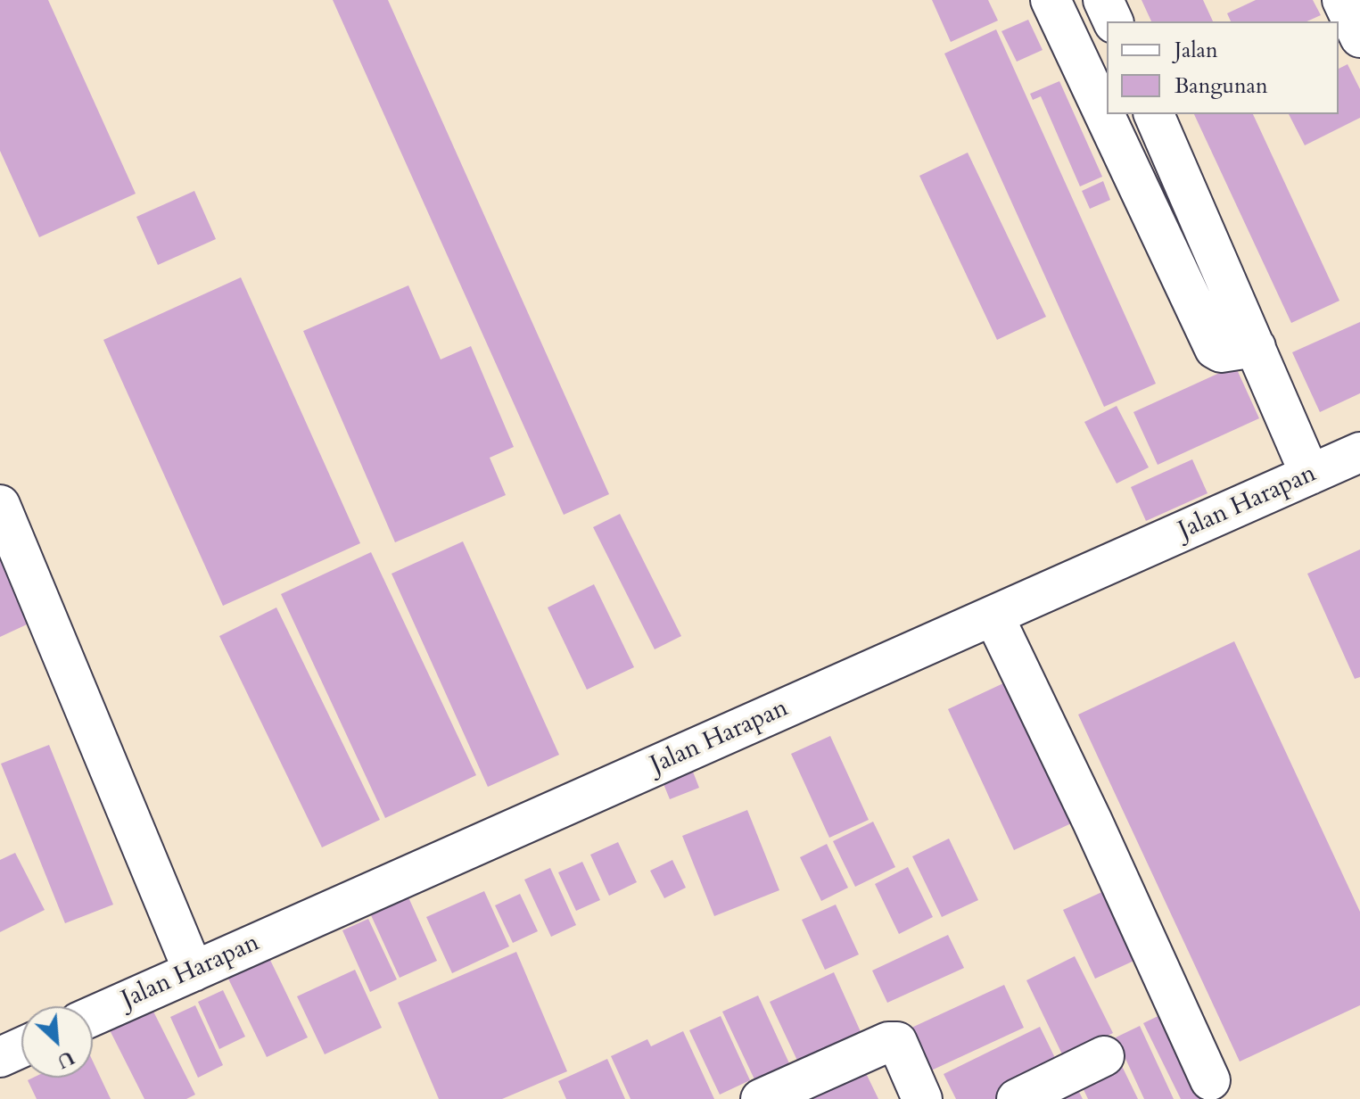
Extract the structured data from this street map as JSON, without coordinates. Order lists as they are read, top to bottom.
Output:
{
  "streets": {
    "street": ["Jalan Harapan"]
  },
  "legend": ["Jalan", "Bangunan"],
  "north": "bottom right"
}
